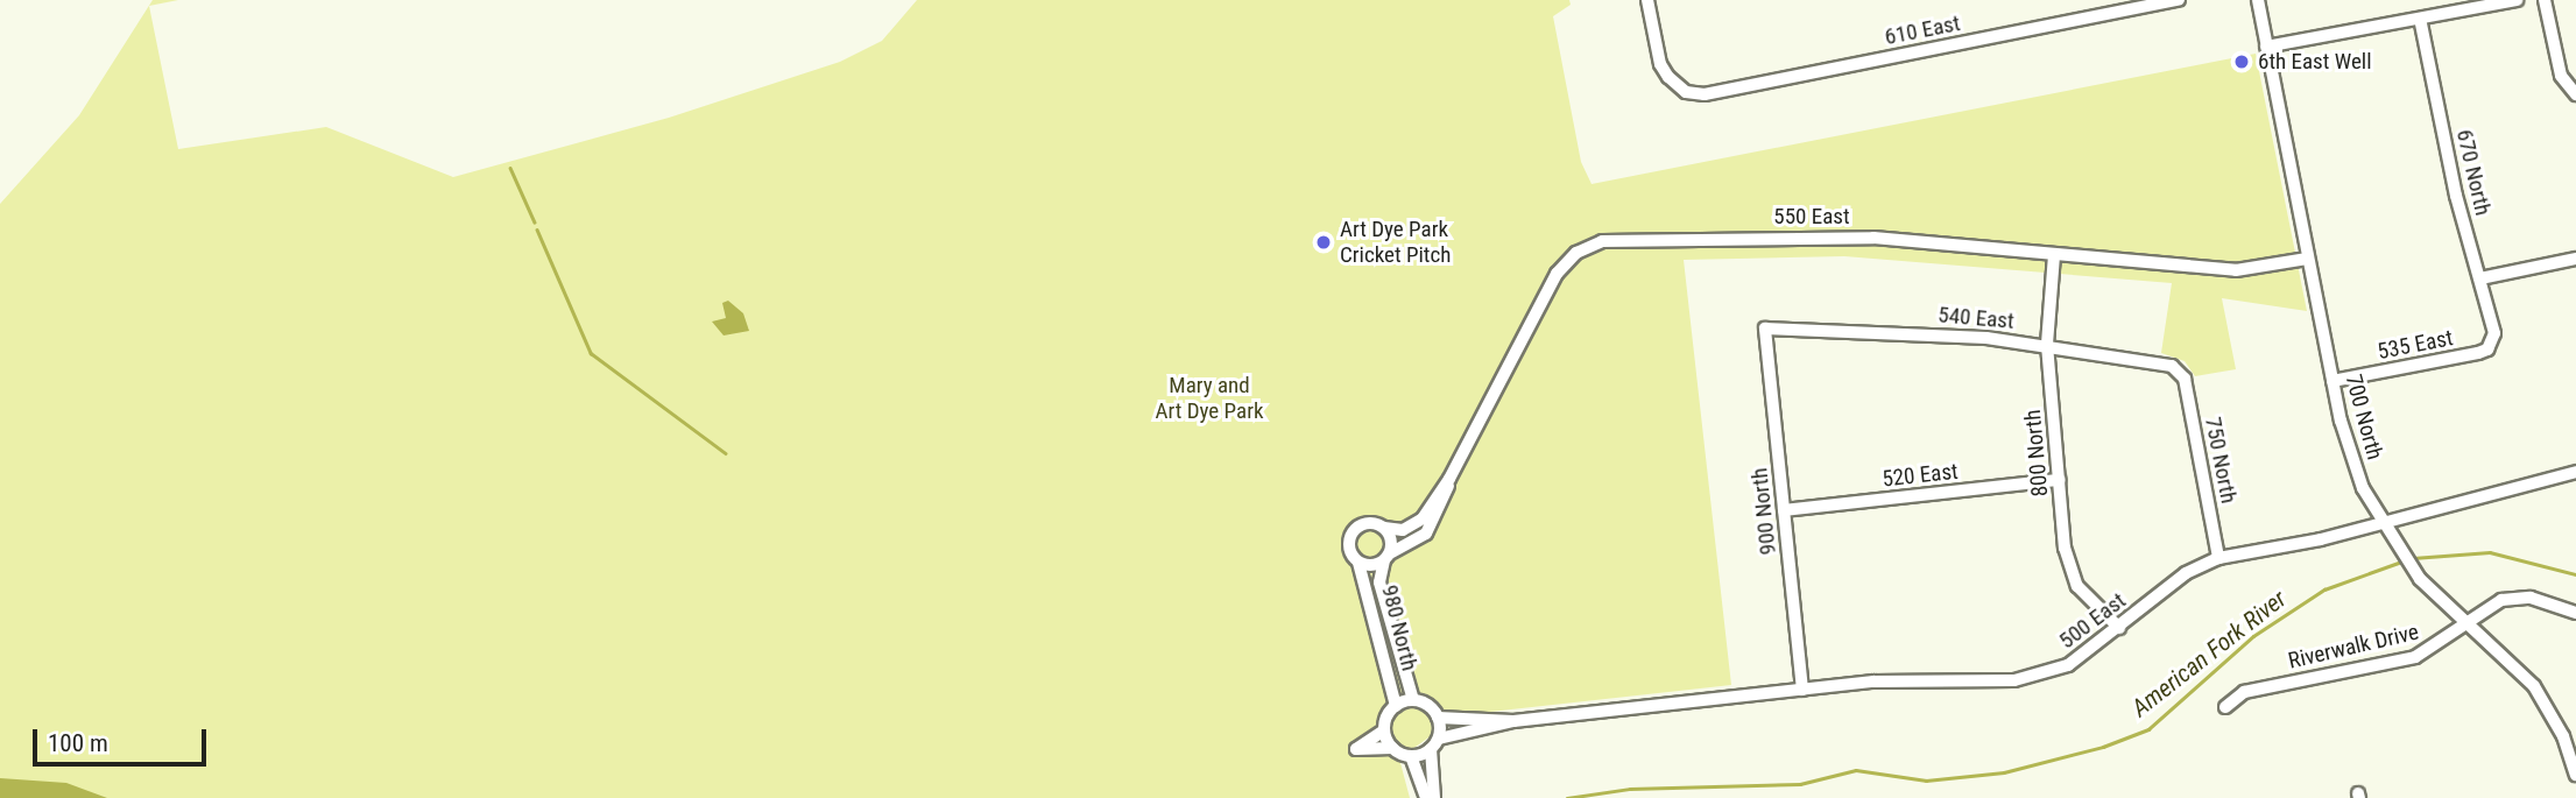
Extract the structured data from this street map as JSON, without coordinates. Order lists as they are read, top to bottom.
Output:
{
  "streets": {
    "street": [
      "610 East",
      "670 North",
      "550 East",
      "540 East",
      "535 East",
      "700 North",
      "800 North",
      "750 North",
      "520 East",
      "900 North",
      "500 East",
      "980 North",
      "Riverwalk Drive"
    ]
  },
  "crossings": [
    ["670 North", "535 East"],
    ["550 East", "700 North"],
    ["550 East", "800 North"],
    ["550 East", "980 North"],
    ["540 East", "800 North"],
    ["540 East", "750 North"],
    ["540 East", "900 North"],
    ["535 East", "700 North"],
    ["700 North", "500 East"],
    ["700 North", "Riverwalk Drive"],
    ["800 North", "520 East"],
    ["800 North", "500 East"],
    ["750 North", "500 East"],
    ["520 East", "900 North"],
    ["900 North", "500 East"],
    ["500 East", "980 North"]
  ],
  "water": ["American Fork River"],
  "parks": ["Mary and Art Dye Park"],
  "places": ["6th East Well", "Art Dye Park Cricket Pitch"],
  "scale_bar": "100 m"
}
